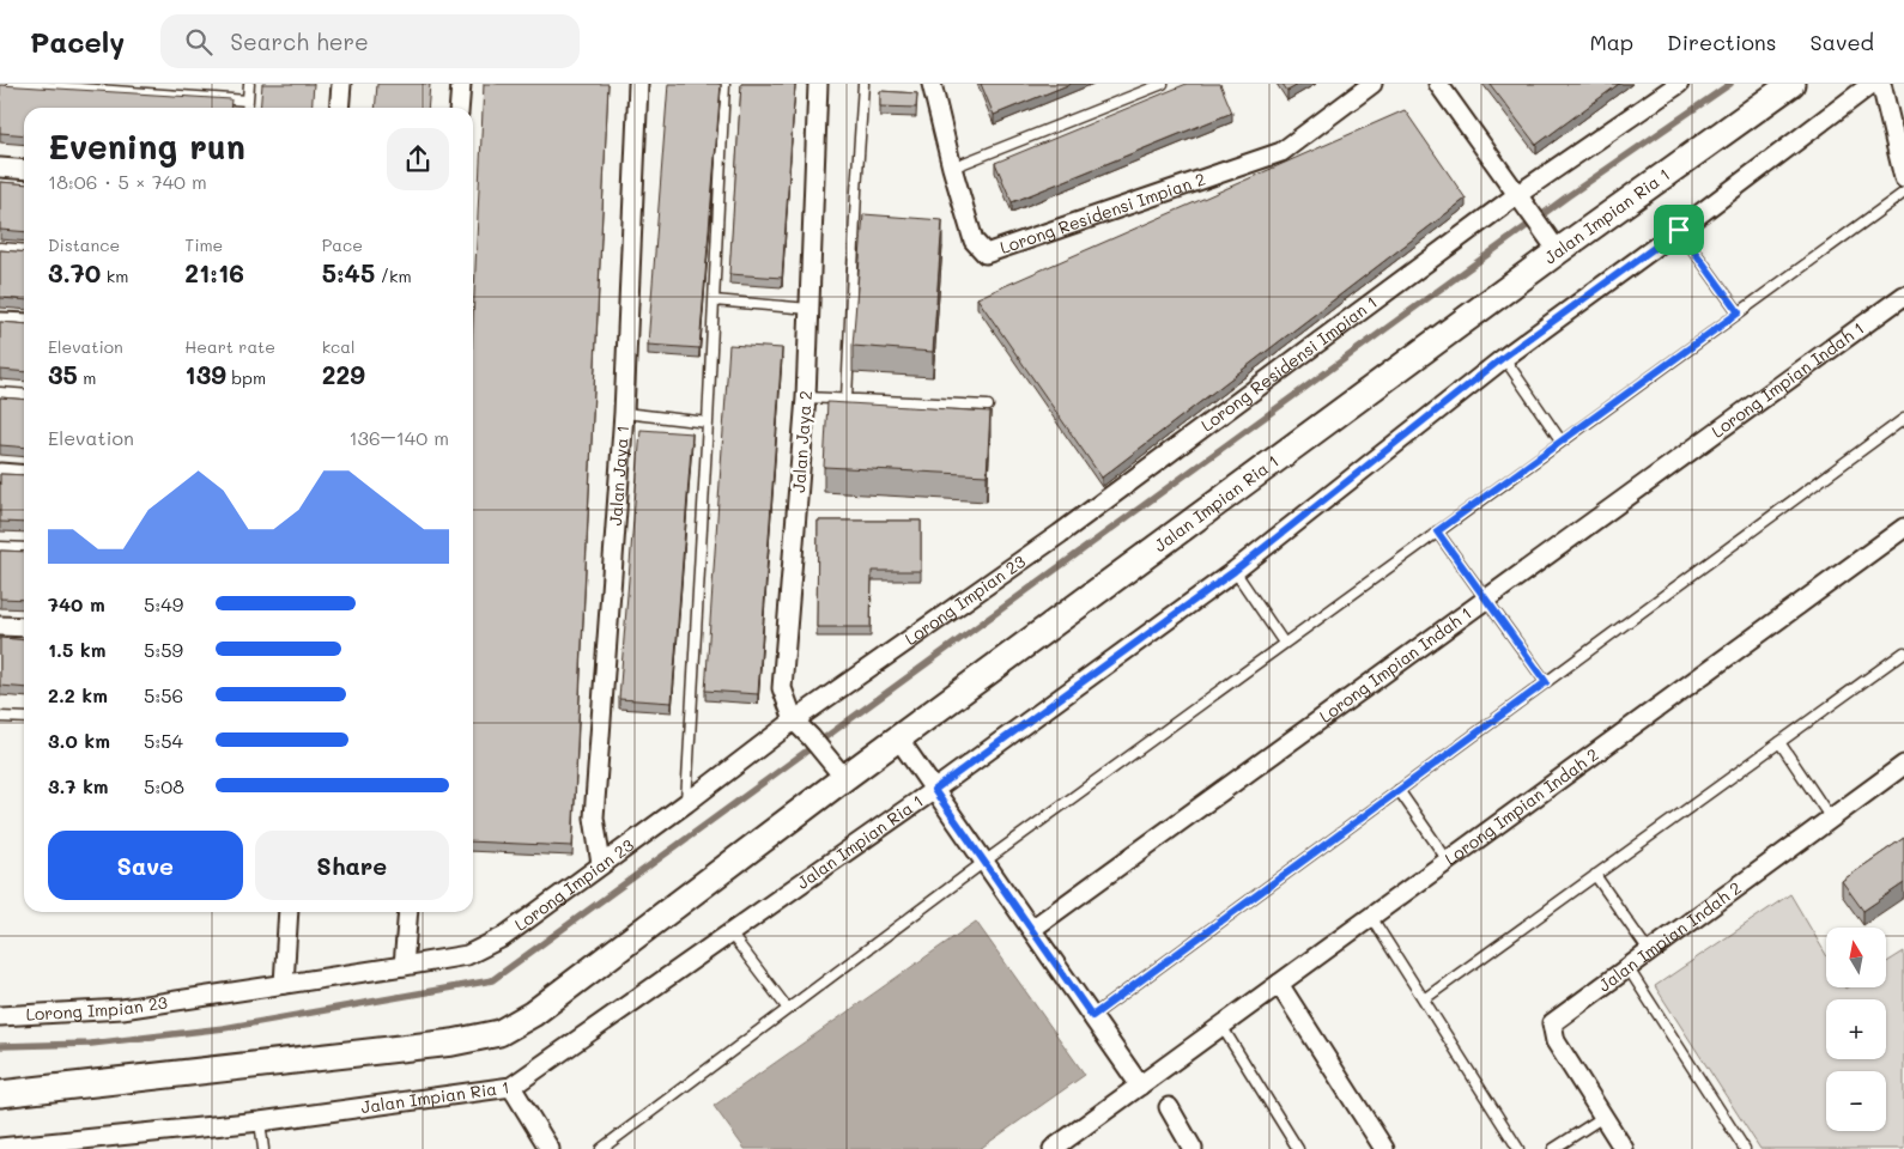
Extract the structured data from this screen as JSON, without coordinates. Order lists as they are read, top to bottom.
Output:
{
  "streets": {
    "street": [
      "Lorong Residensi Impian 2",
      "Jalan Impian Ria 1",
      "Lorong Residensi Impian 1",
      "Lorong Impian Indah 1",
      "Jalan Jaya 2",
      "Jalan Jaya 1",
      "Lorong Impian 23",
      "Lorong Impian Indah 2",
      "Jalan Impian Indah 2"
    ]
  },
  "crossings": [
    ["Jalan Impian Ria 1", "Jalan Jaya 2"],
    ["Lorong Residensi Impian 1", "Lorong Impian 23"],
    ["Jalan Jaya 2", "Lorong Impian 23"],
    ["Jalan Jaya 1", "Lorong Impian 23"]
  ],
  "north": "top",
  "page": {
    "header": "Pacely",
    "search": "Search here",
    "nav": ["Map", "Directions", "Saved"],
    "heading": ["Evening run", "18:06 · 5 × 740 m"],
    "stats": [
      ["Distance", "3.70 km"],
      ["Time", "21:16"],
      ["Pace", "5:45 /km"],
      ["Elevation", "35 m"],
      ["Heart rate", "139 bpm"],
      ["kcal", "229"]
    ],
    "chart": ["Elevation", "136–140 m"],
    "list": [
      {
        "name": "740 m",
        "note": "5:49"
      },
      {
        "name": "1.5 km",
        "note": "5:59"
      },
      {
        "name": "2.2 km",
        "note": "5:56"
      },
      {
        "name": "3.0 km",
        "note": "5:54"
      },
      {
        "name": "3.7 km",
        "note": "5:08"
      }
    ],
    "buttons": ["Save", "Share"],
    "map_buttons": ["+", "−"]
  }
}
